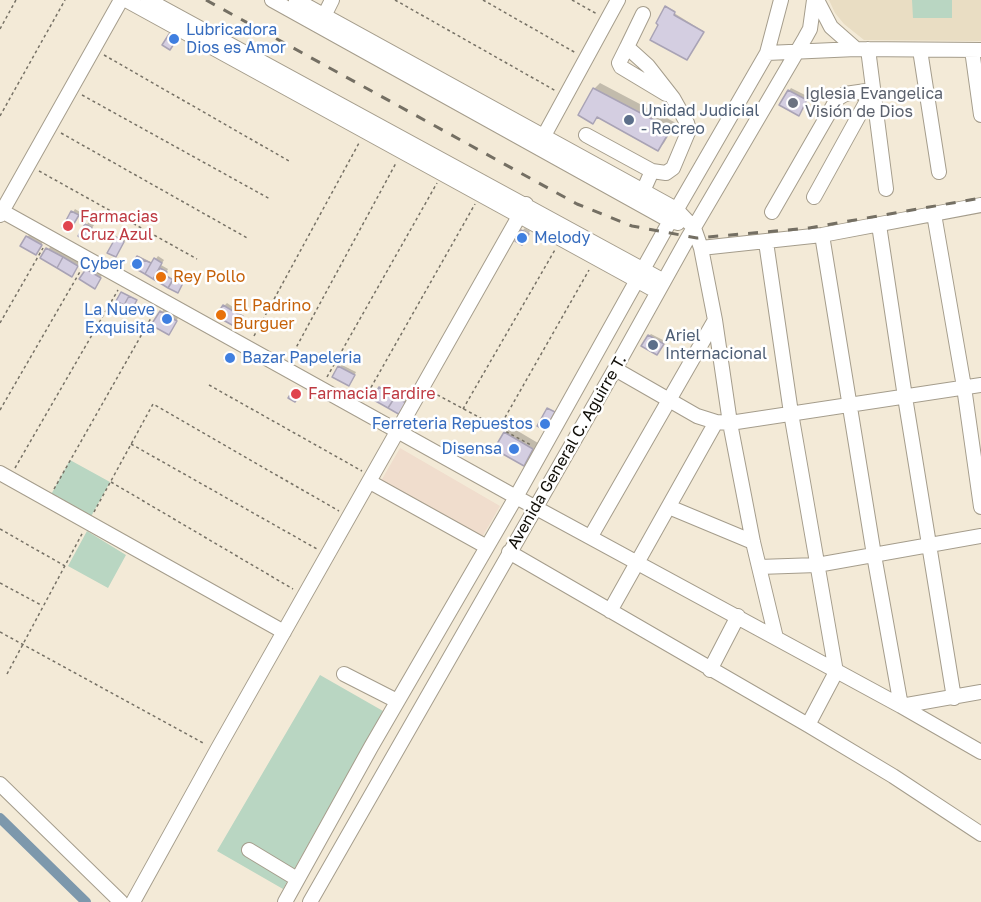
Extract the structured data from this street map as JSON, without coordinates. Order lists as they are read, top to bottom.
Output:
{
  "streets": {
    "street": ["Avenida General C. Aguirre T."]
  },
  "places": [
    "Lubricadora Dios es Amor",
    "Iglesia Evangelica Visión de Dios",
    "Unidad Judicial - Recreo",
    "Farmacias Cruz Azul",
    "Melody",
    "Cyber",
    "Rey Pollo",
    "El Padrino Burguer",
    "La Nueve Exquisita",
    "Ariel Internacional",
    "Bazar Papeleria",
    "Farmacia Fardire",
    "Ferreteria Repuestos",
    "Disensa"
  ]
}
